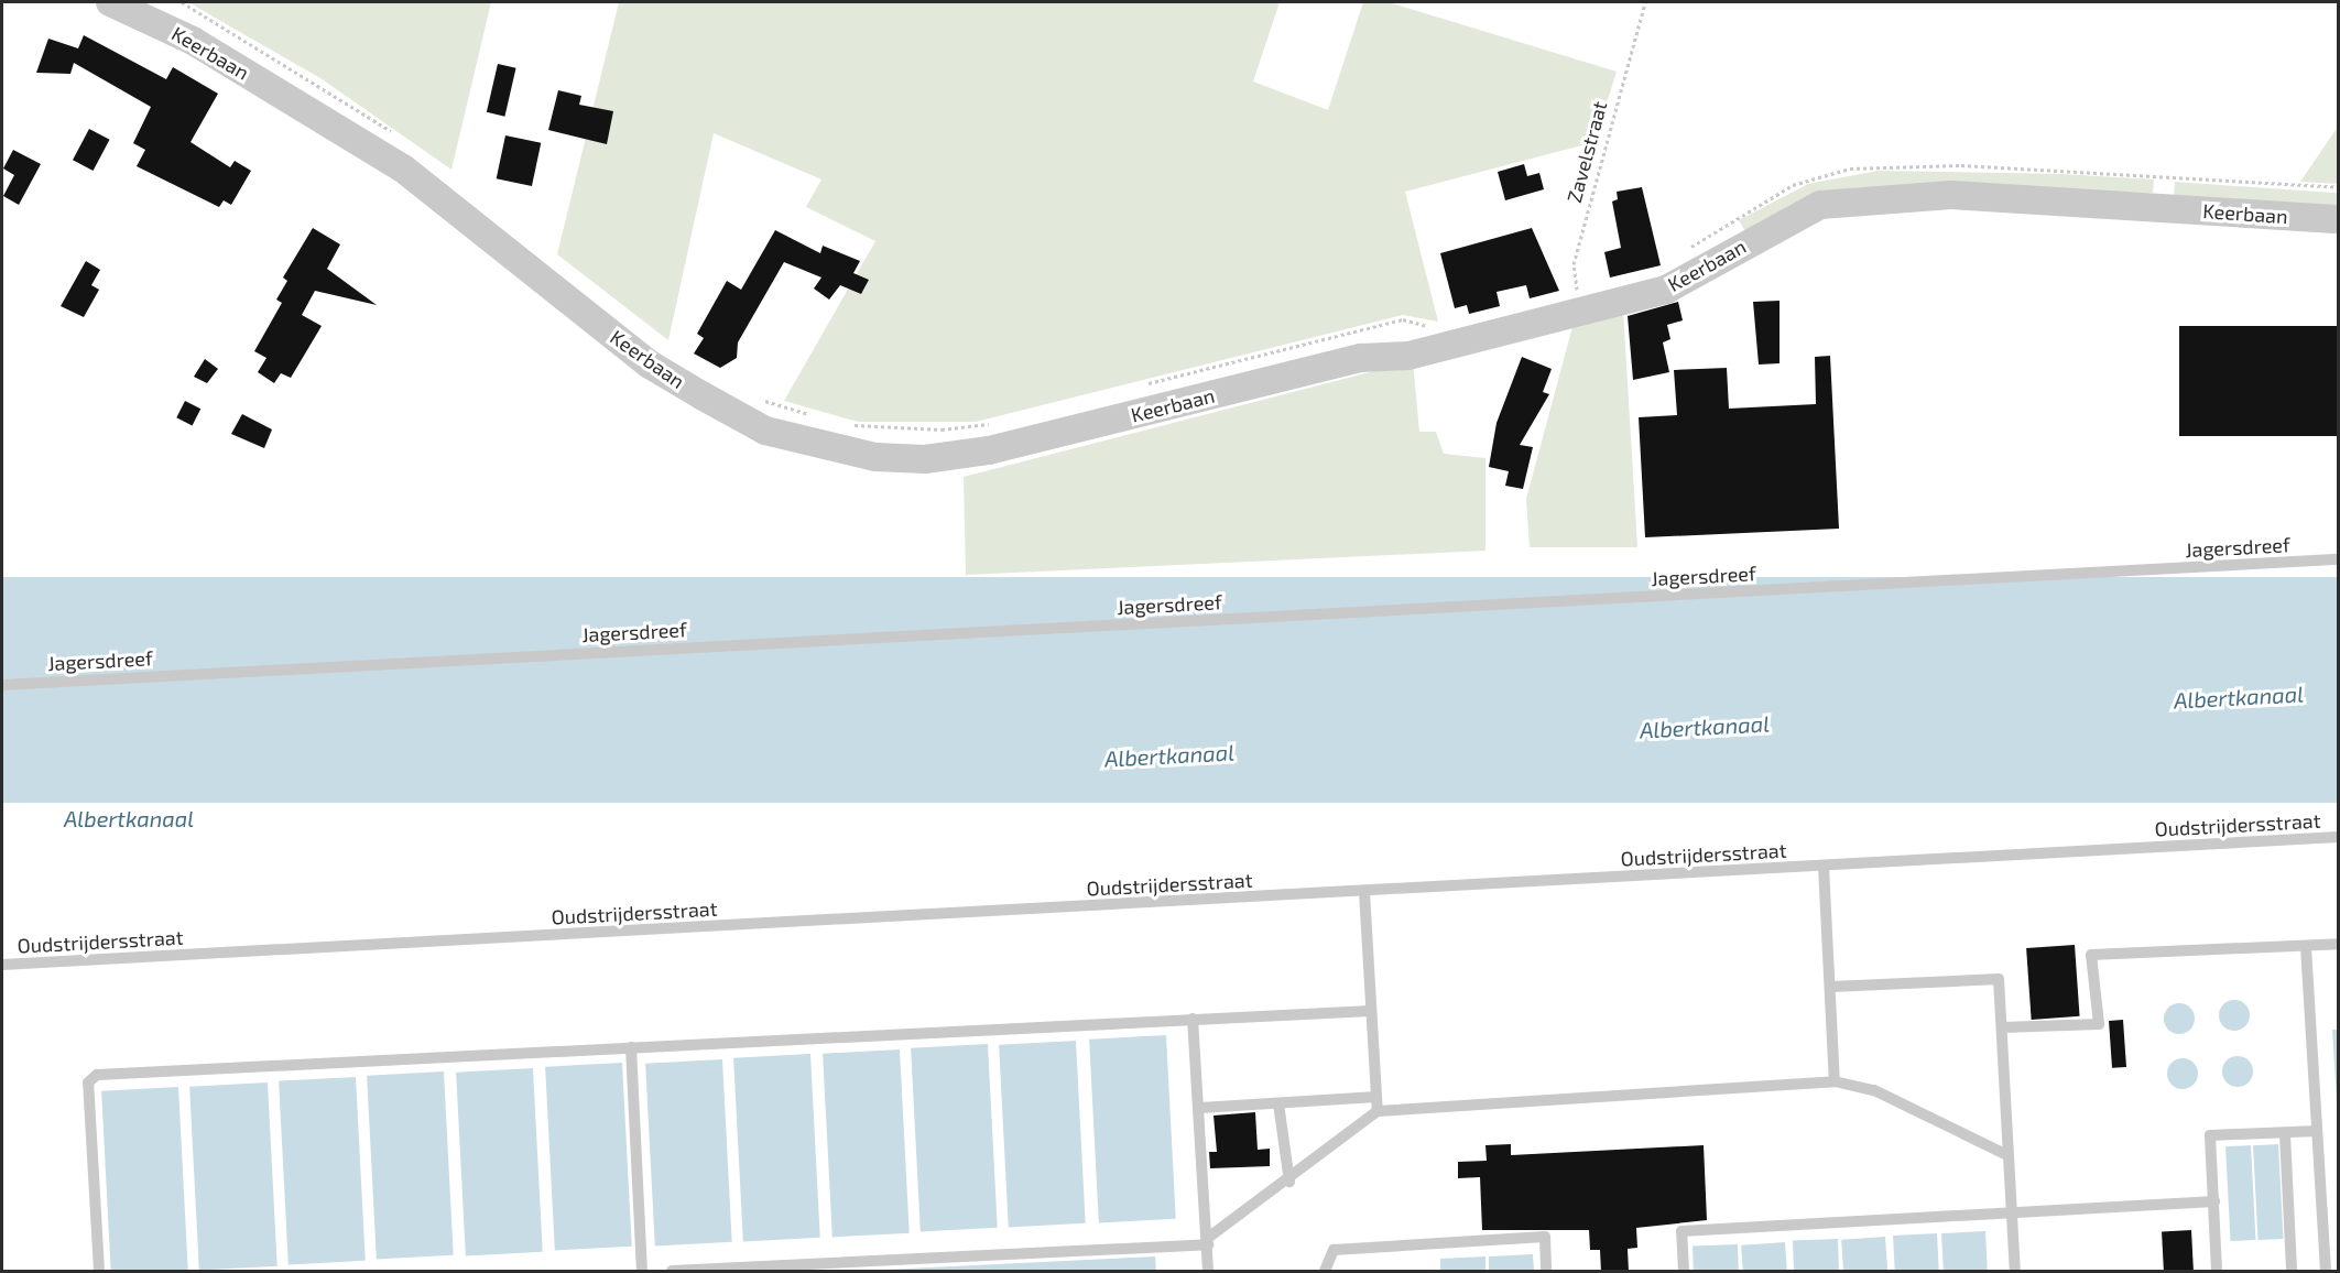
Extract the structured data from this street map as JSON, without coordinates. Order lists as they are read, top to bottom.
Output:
{
  "streets": {
    "street": ["Keerbaan"],
    "lane": ["Jagersdreef", "Oudstrijdersstraat"],
    "path": ["Zavelstraat"]
  },
  "crossings": [
    ["Keerbaan", "Zavelstraat"]
  ],
  "water": ["Albertkanaal"]
}
